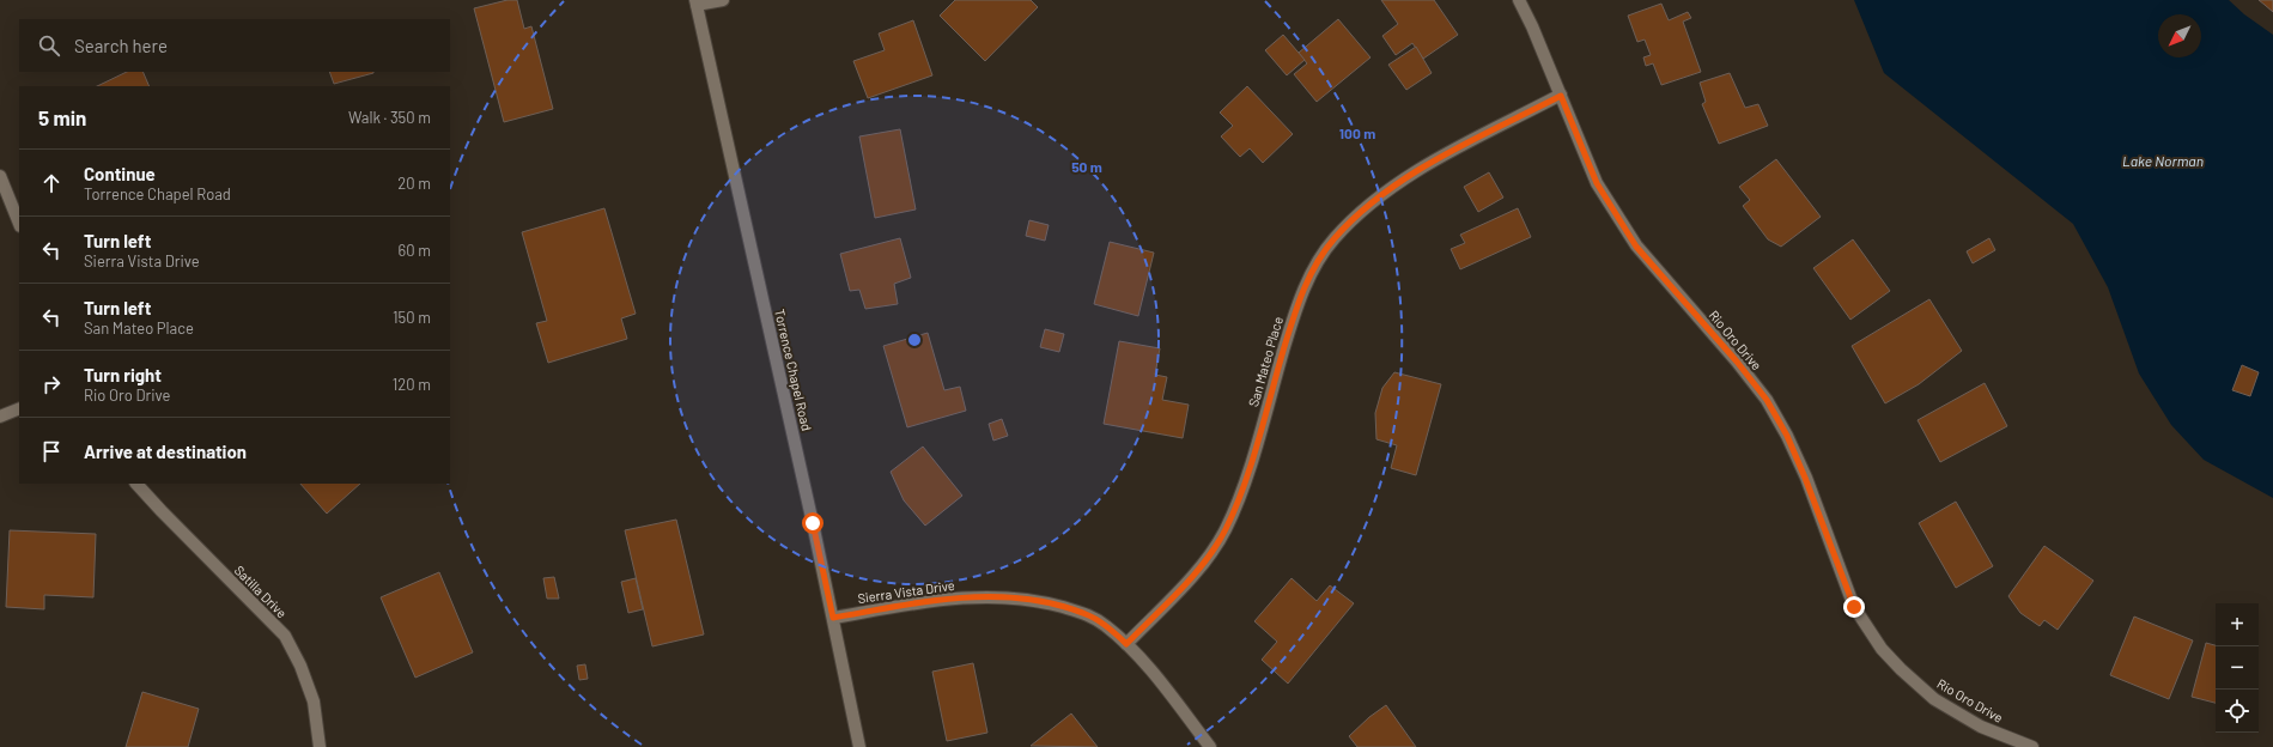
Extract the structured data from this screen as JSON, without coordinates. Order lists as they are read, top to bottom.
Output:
{
  "streets": {
    "street": [
      "Rio Oro Drive",
      "San Mateo Place",
      "Torrence Chapel Road",
      "Satilla Drive",
      "Sierra Vista Drive"
    ]
  },
  "crossings": [
    ["Rio Oro Drive", "San Mateo Place"],
    ["San Mateo Place", "Sierra Vista Drive"],
    ["Torrence Chapel Road", "Sierra Vista Drive"]
  ],
  "water": ["Lake Norman"],
  "north": "bottom left",
  "page": {
    "search": "Search here",
    "heading": ["5 min", "Walk · 350 m"],
    "list": [
      ["Continue", "Torrence Chapel Road", "20 m"],
      ["Turn left", "Sierra Vista Drive", "60 m"],
      ["Turn left", "San Mateo Place", "150 m"],
      ["Turn right", "Rio Oro Drive", "120 m"],
      "Arrive at destination"
    ],
    "map_buttons": ["+", "−"]
  },
  "rings": ["100 m", "50 m"]
}
